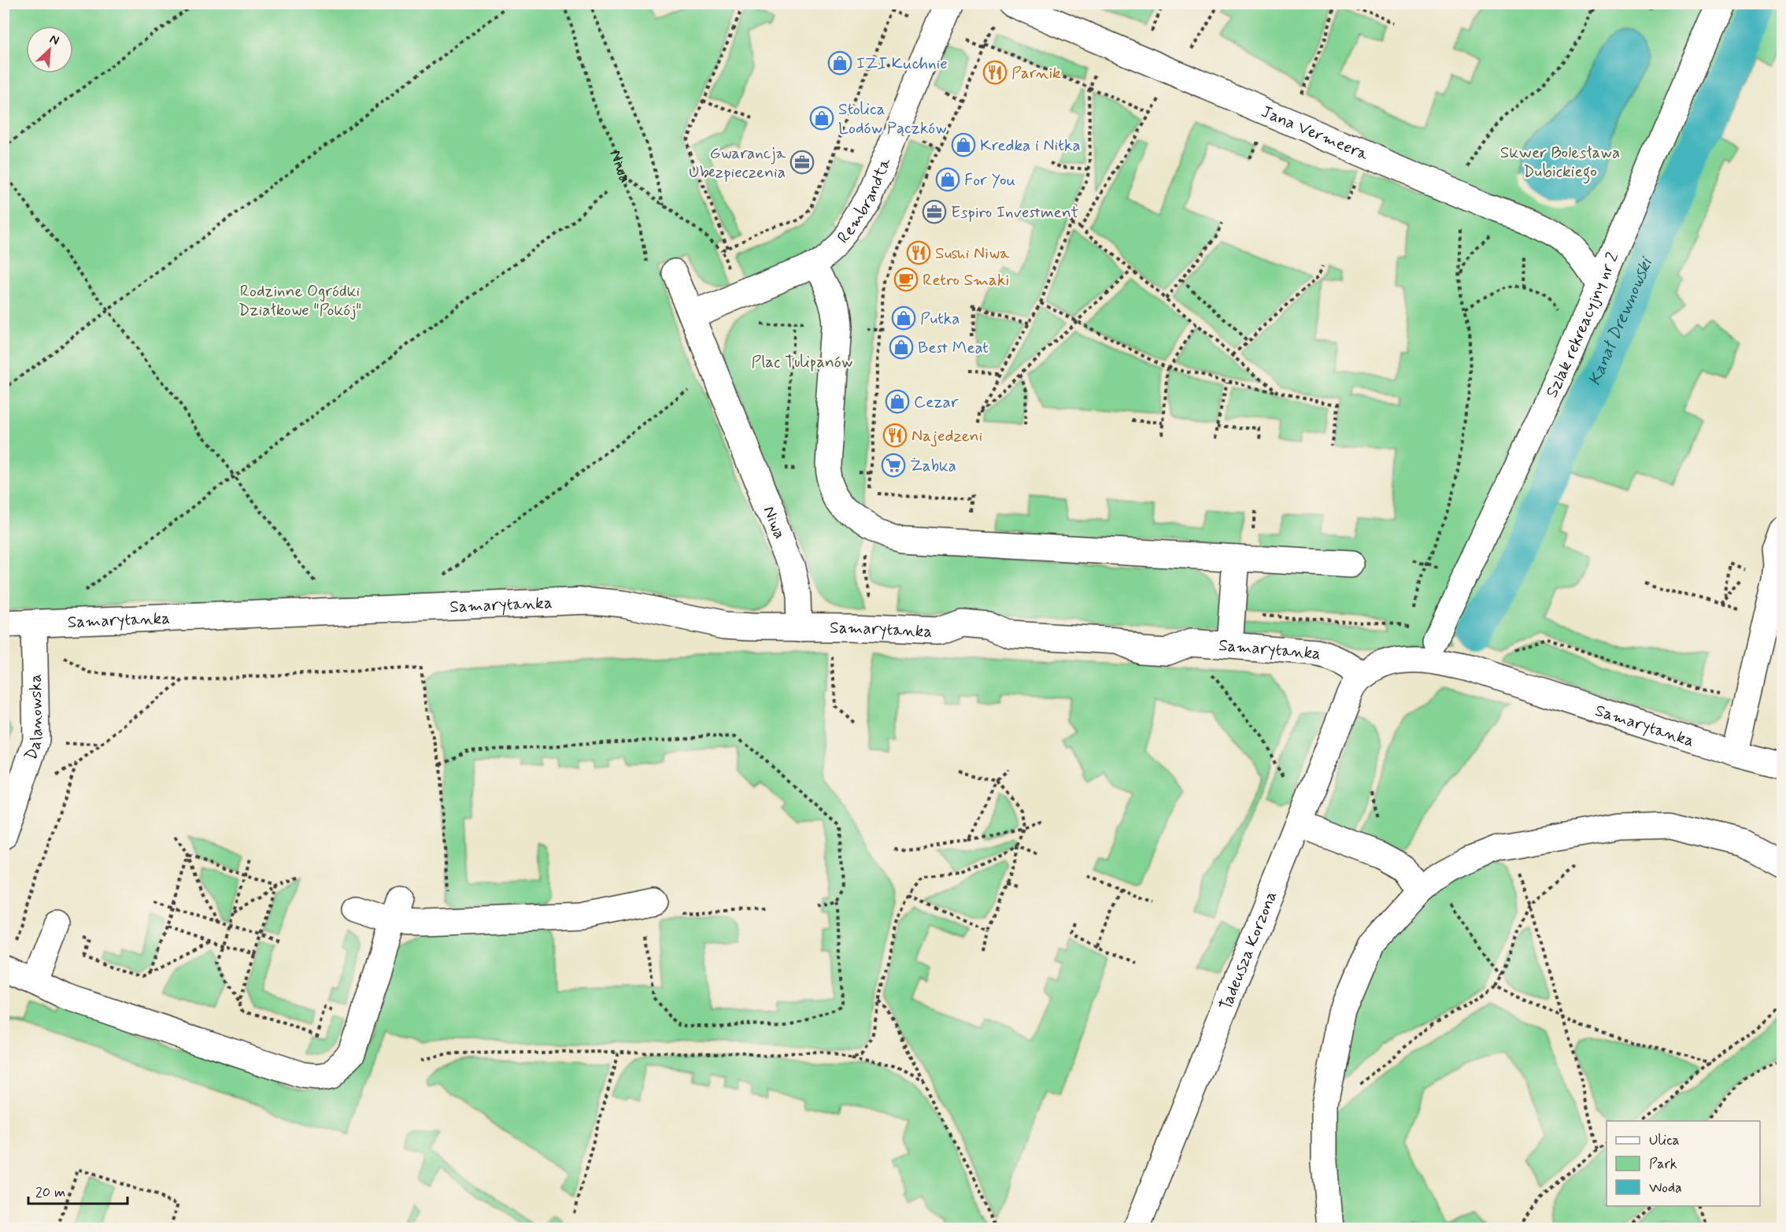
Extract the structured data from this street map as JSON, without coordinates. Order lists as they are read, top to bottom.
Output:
{
  "streets": {
    "street": [
      "Jana Vermeera",
      "Niwa",
      "Rembrandta",
      "Szlak rekreacyjny nr 2",
      "Samarytanka",
      "Dalanowska",
      "Tadeusza Korzona"
    ]
  },
  "crossings": [
    ["Jana Vermeera", "Szlak rekreacyjny nr 2"],
    ["Niwa", "Rembrandta"],
    ["Niwa", "Samarytanka"],
    ["Samarytanka", "Dalanowska"],
    ["Samarytanka", "Tadeusza Korzona"]
  ],
  "water": ["Kanał Drewnowski"],
  "parks": ["Skwer Bolesława Dubickiego", "Rodzinne Ogródki Działkowe \"Pokój\"", "Plac Tulipanów"],
  "places": {
    "shop": [
      "IZI Kuchnie",
      "Stolica Lodów Pączków",
      "Kredka i Nitka",
      "For You",
      "Putka",
      "Best Meat",
      "Cezar"
    ],
    "restaurant": ["Parnik", "Sushi Niwa", "Najedzeni"],
    "office": ["Gwarancja Ubezpieczenia", "Espiro Investment"],
    "cafe": ["Retro Smaki"],
    "supermarket": ["Żabka"]
  },
  "legend": ["Ulica", "Park", "Woda"],
  "scale_bar": "20 m",
  "north": "top right"
}
